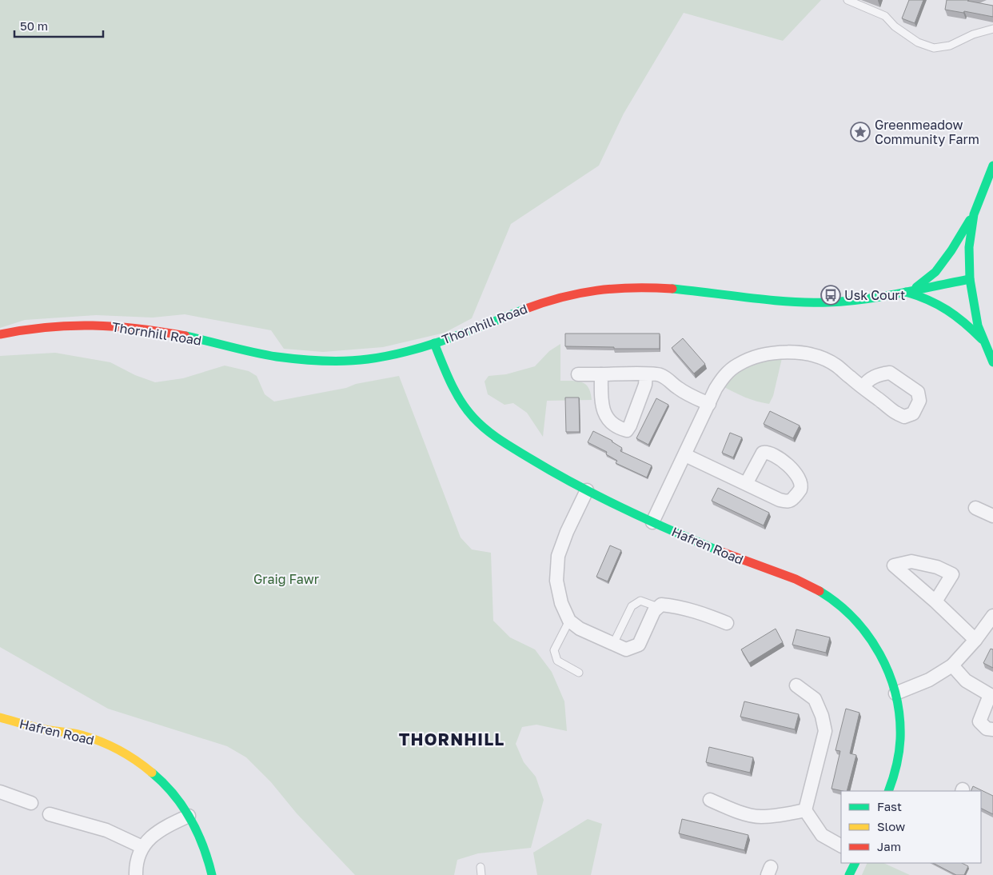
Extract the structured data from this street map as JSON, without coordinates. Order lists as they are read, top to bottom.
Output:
{
  "streets": {
    "street": ["Thornhill Road", "Hafren Road"]
  },
  "crossings": [
    ["Thornhill Road", "Hafren Road"]
  ],
  "districts": ["THORNHILL"],
  "parks": ["Graig Fawr"],
  "places": {
    "place": ["Greenmeadow Community Farm"],
    "bus stop": ["Usk Court"]
  },
  "legend": ["Fast", "Slow", "Jam"],
  "scale_bar": "50 m"
}
